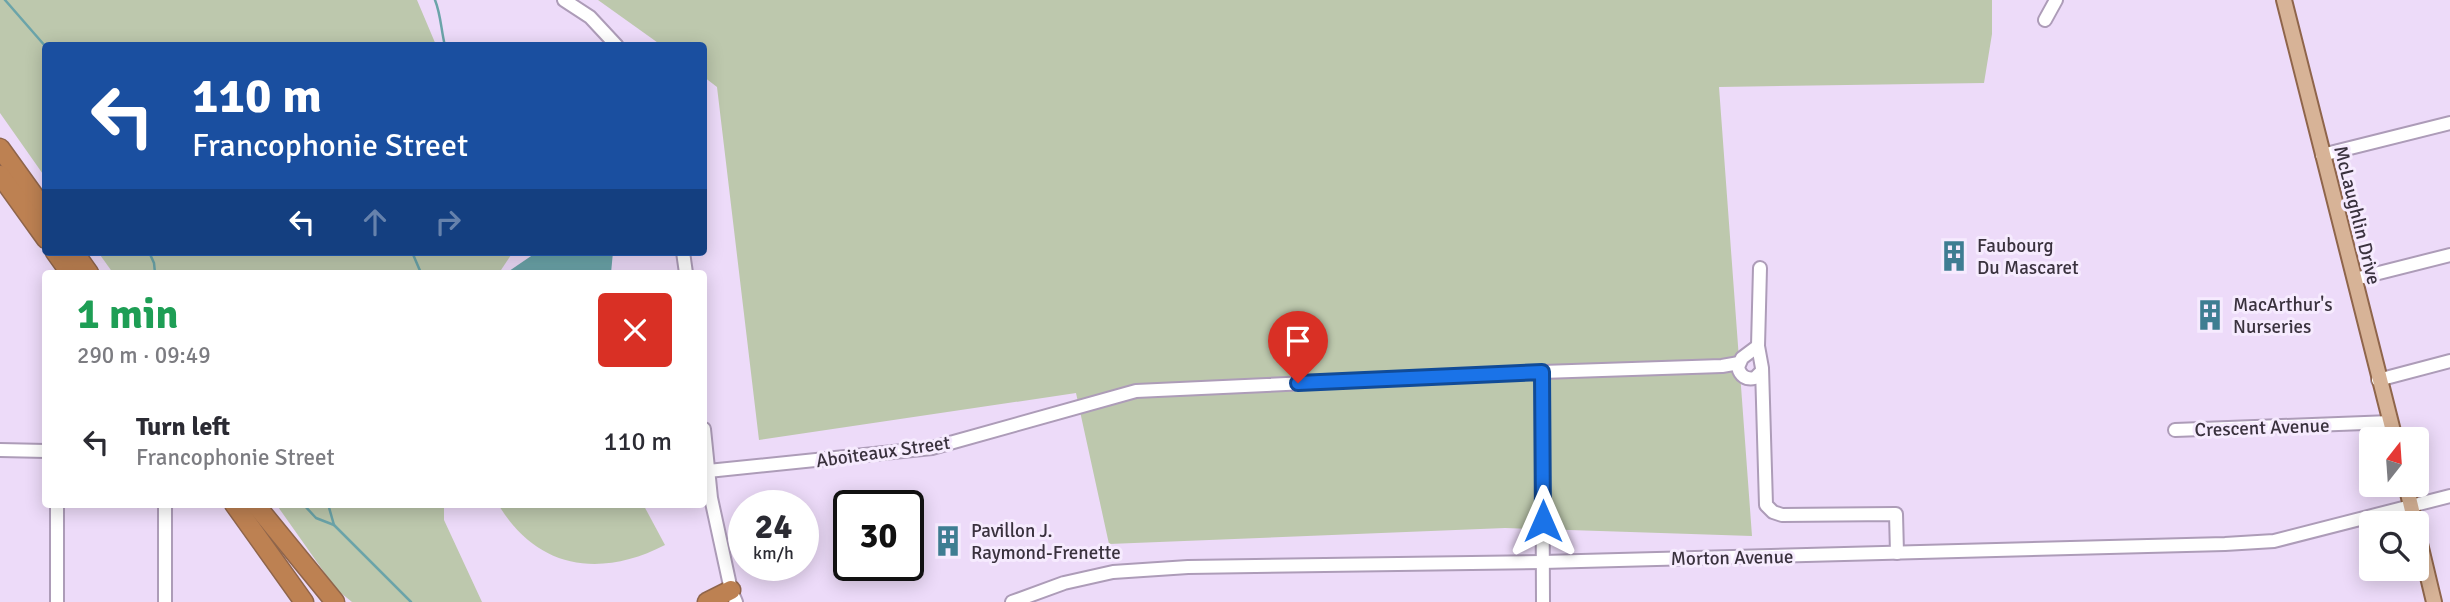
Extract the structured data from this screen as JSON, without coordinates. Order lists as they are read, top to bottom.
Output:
{
  "streets": {
    "main road": ["McLaughlin Drive"],
    "street": ["Crescent Avenue", "Aboiteaux Street", "Morton Avenue"]
  },
  "crossings": [
    ["McLaughlin Drive", "Crescent Avenue"]
  ],
  "places": {
    "building": ["Faubourg Du Mascaret", "MacArthur's Nurseries", "Pavillon J. Raymond-Frenette"]
  },
  "north": "top",
  "page": {
    "turn": ["110 m", "Francophonie Street"],
    "heading": ["1 min", "290 m · 09:49"],
    "list": [
      {
        "name": "Turn left",
        "note": "Francophonie Street",
        "value": "110 m"
      }
    ],
    "speed": "24 km/h",
    "limit": "30"
  }
}
